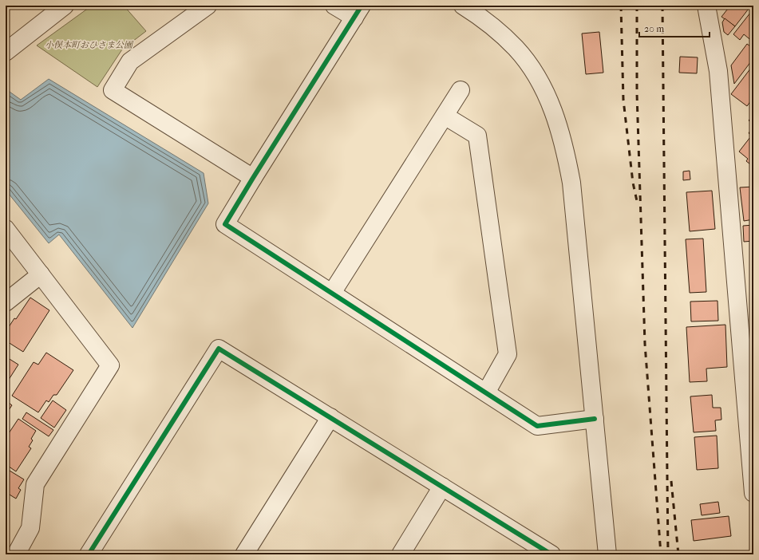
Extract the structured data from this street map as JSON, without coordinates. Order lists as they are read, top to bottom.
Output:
{
  "parks": ["小俣本町おひさま公園"],
  "scale_bar": "20 m"
}
